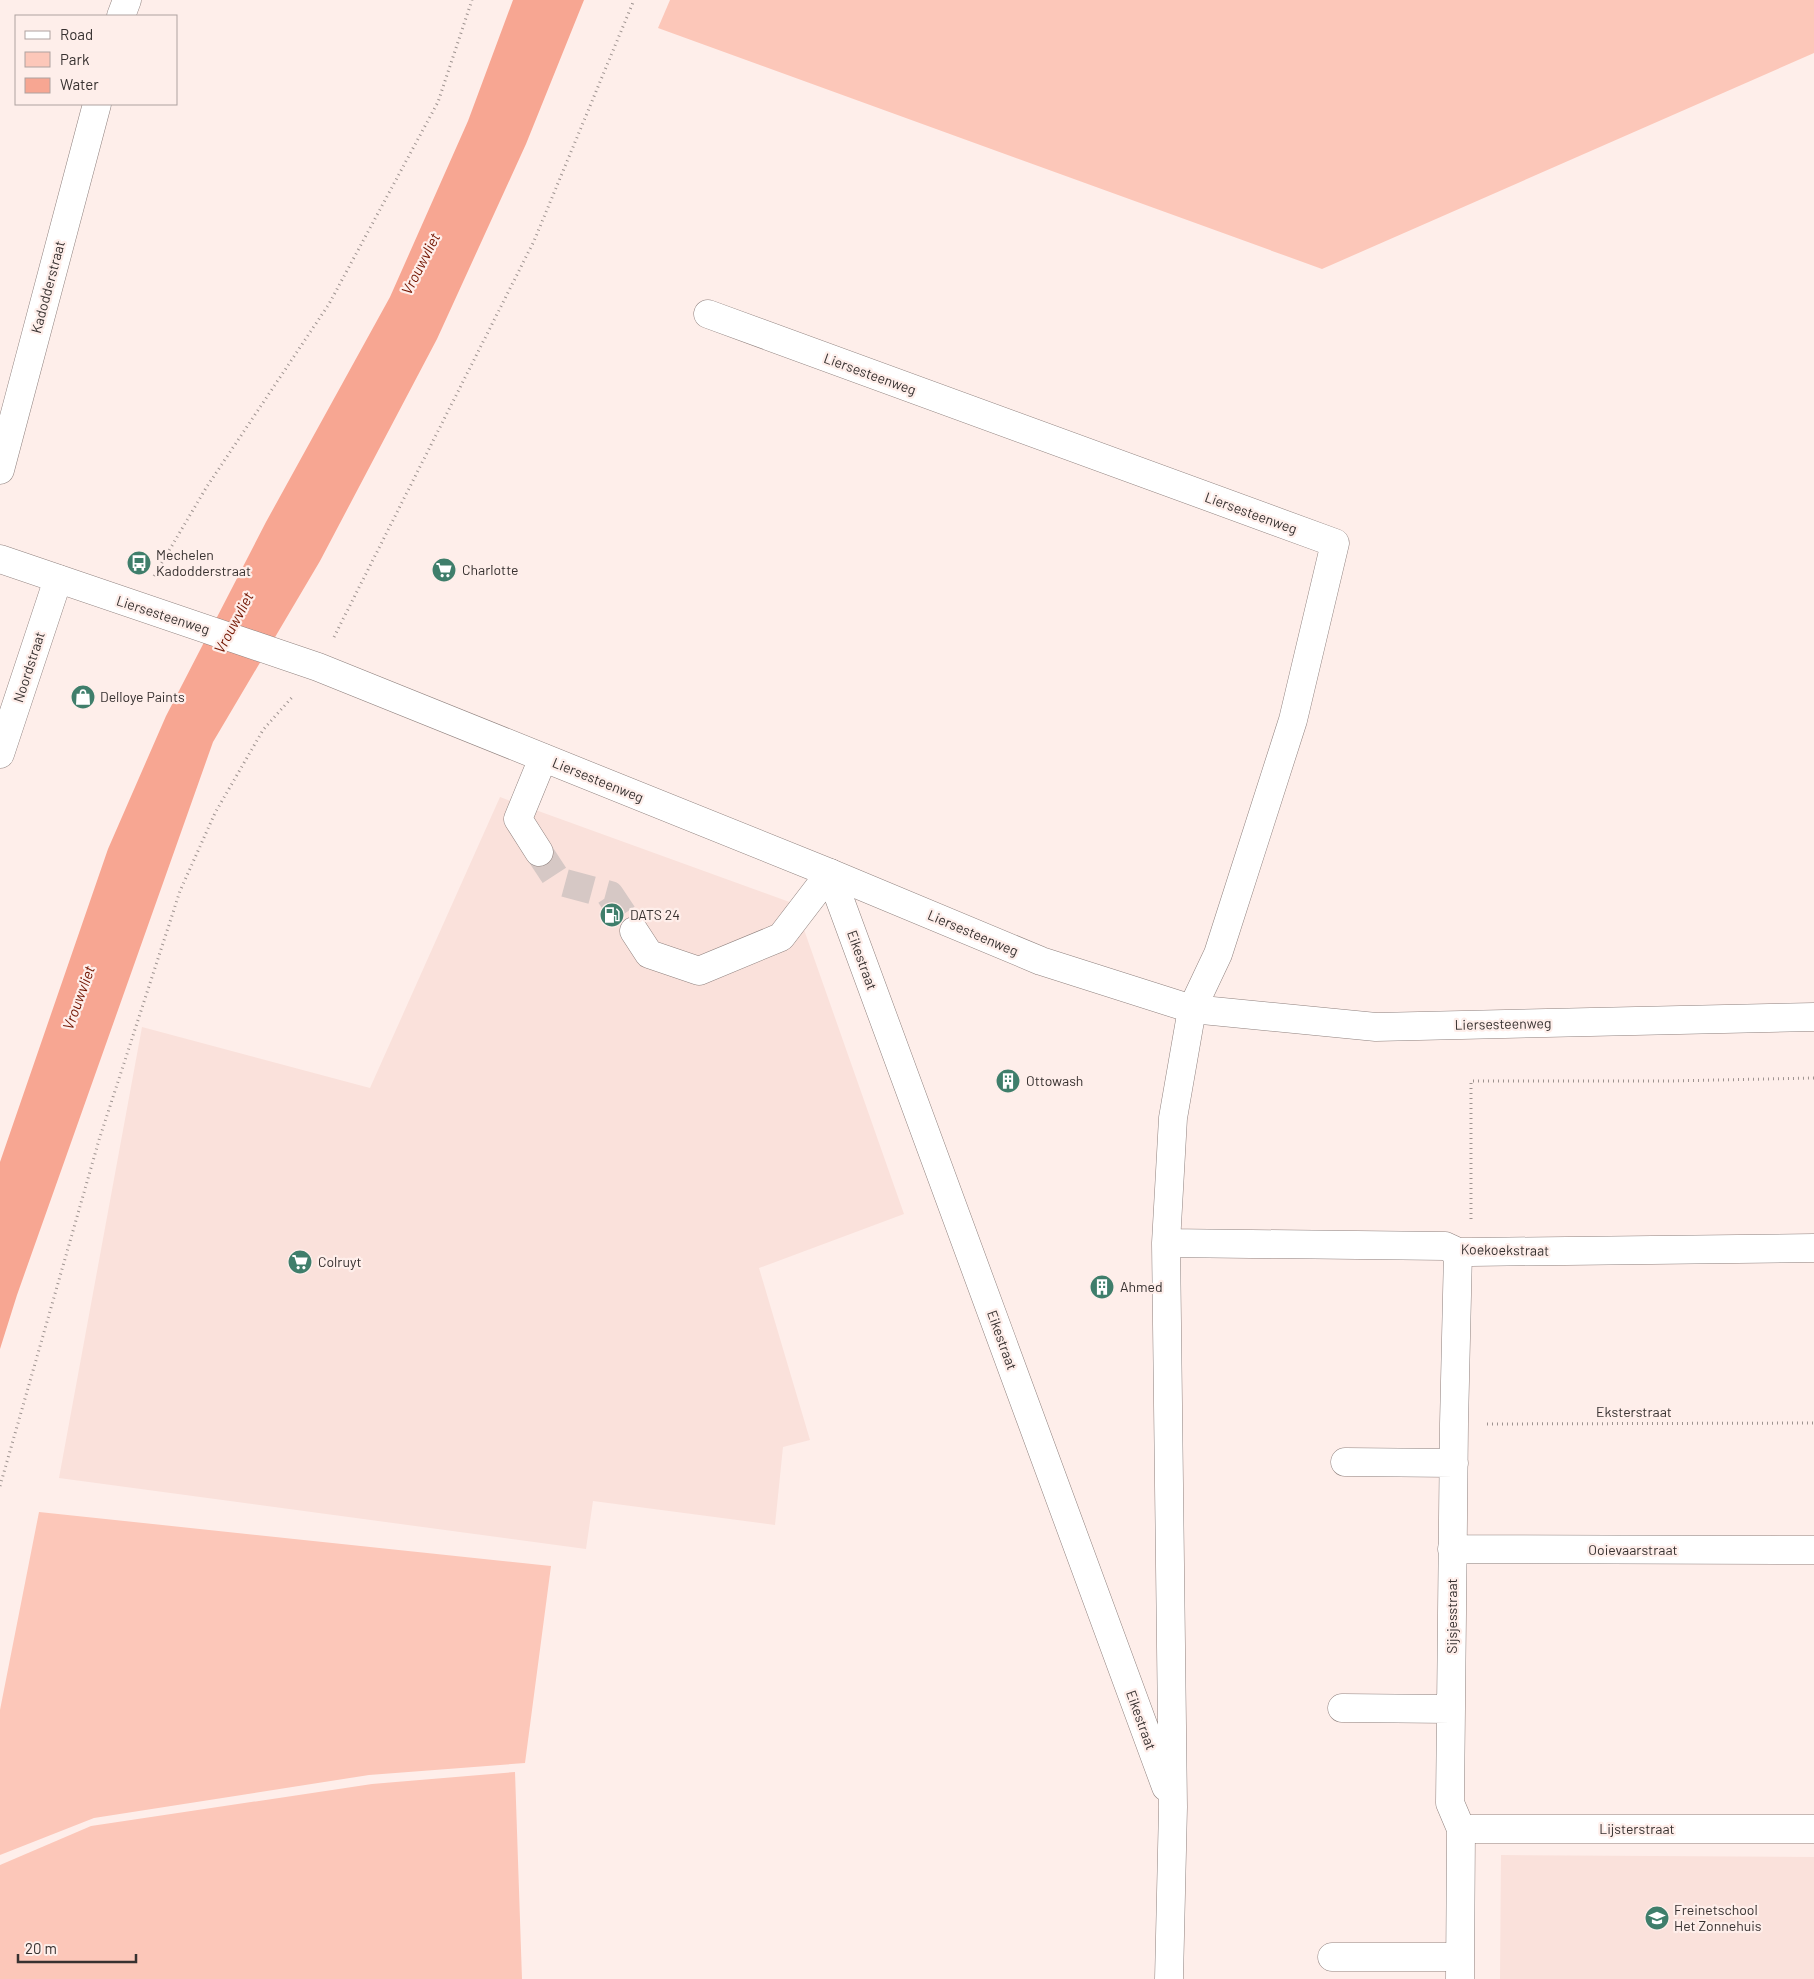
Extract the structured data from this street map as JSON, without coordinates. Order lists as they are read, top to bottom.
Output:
{
  "streets": {
    "street": [
      "Kadodderstraat",
      "Liersesteenweg",
      "Noordstraat",
      "Eikestraat",
      "Koekoekstraat",
      "Ooievaarstraat",
      "Sijsjesstraat",
      "Lijsterstraat"
    ],
    "path": ["Eksterstraat"]
  },
  "crossings": [
    ["Liersesteenweg", "Noordstraat"],
    ["Liersesteenweg", "Eikestraat"],
    ["Eikestraat", "Koekoekstraat"],
    ["Koekoekstraat", "Sijsjesstraat"],
    ["Eksterstraat", "Sijsjesstraat"],
    ["Ooievaarstraat", "Sijsjesstraat"],
    ["Sijsjesstraat", "Lijsterstraat"]
  ],
  "water": ["Vrouwvliet"],
  "places": {
    "bus stop": ["Mechelen Kadodderstraat"],
    "supermarket": ["Charlotte", "Colruyt"],
    "shop": ["Delloye Paints"],
    "fuel station": ["DATS 24"],
    "building": ["Ottowash", "Ahmed"],
    "school or university": ["Freinetschool Het Zonnehuis"]
  },
  "legend": ["Road", "Park", "Water"],
  "scale_bar": "20 m"
}
